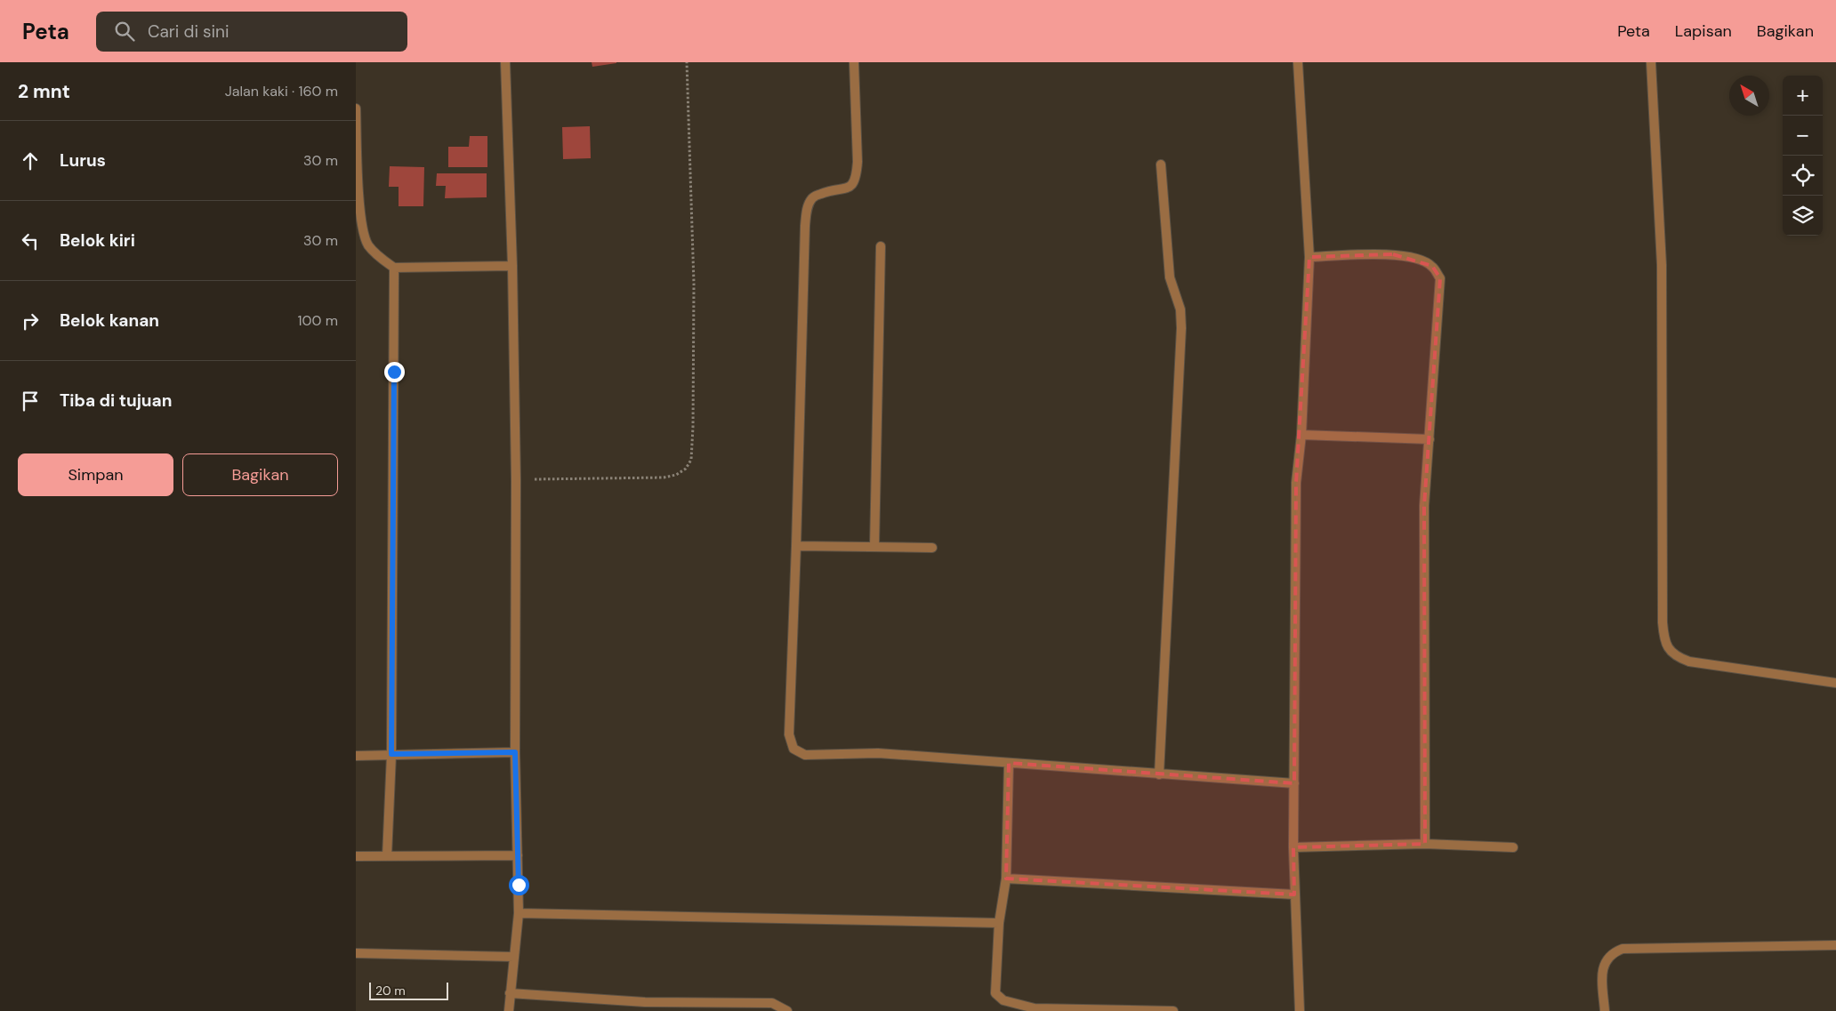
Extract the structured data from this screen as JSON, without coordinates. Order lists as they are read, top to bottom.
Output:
{
  "scale_bar": "20 m",
  "north": "top left",
  "page": {
    "header": "Peta",
    "search": "Cari di sini",
    "nav": ["Peta", "Lapisan", "Bagikan"],
    "heading": ["2 mnt", "Jalan kaki · 160 m"],
    "map_buttons": ["+", "−"],
    "list": [
      ["Lurus", "30 m"],
      ["Belok kiri", "30 m"],
      ["Belok kanan", "100 m"],
      "Tiba di tujuan"
    ],
    "buttons": ["Simpan", "Bagikan"],
    "scale": "20 m"
  }
}
